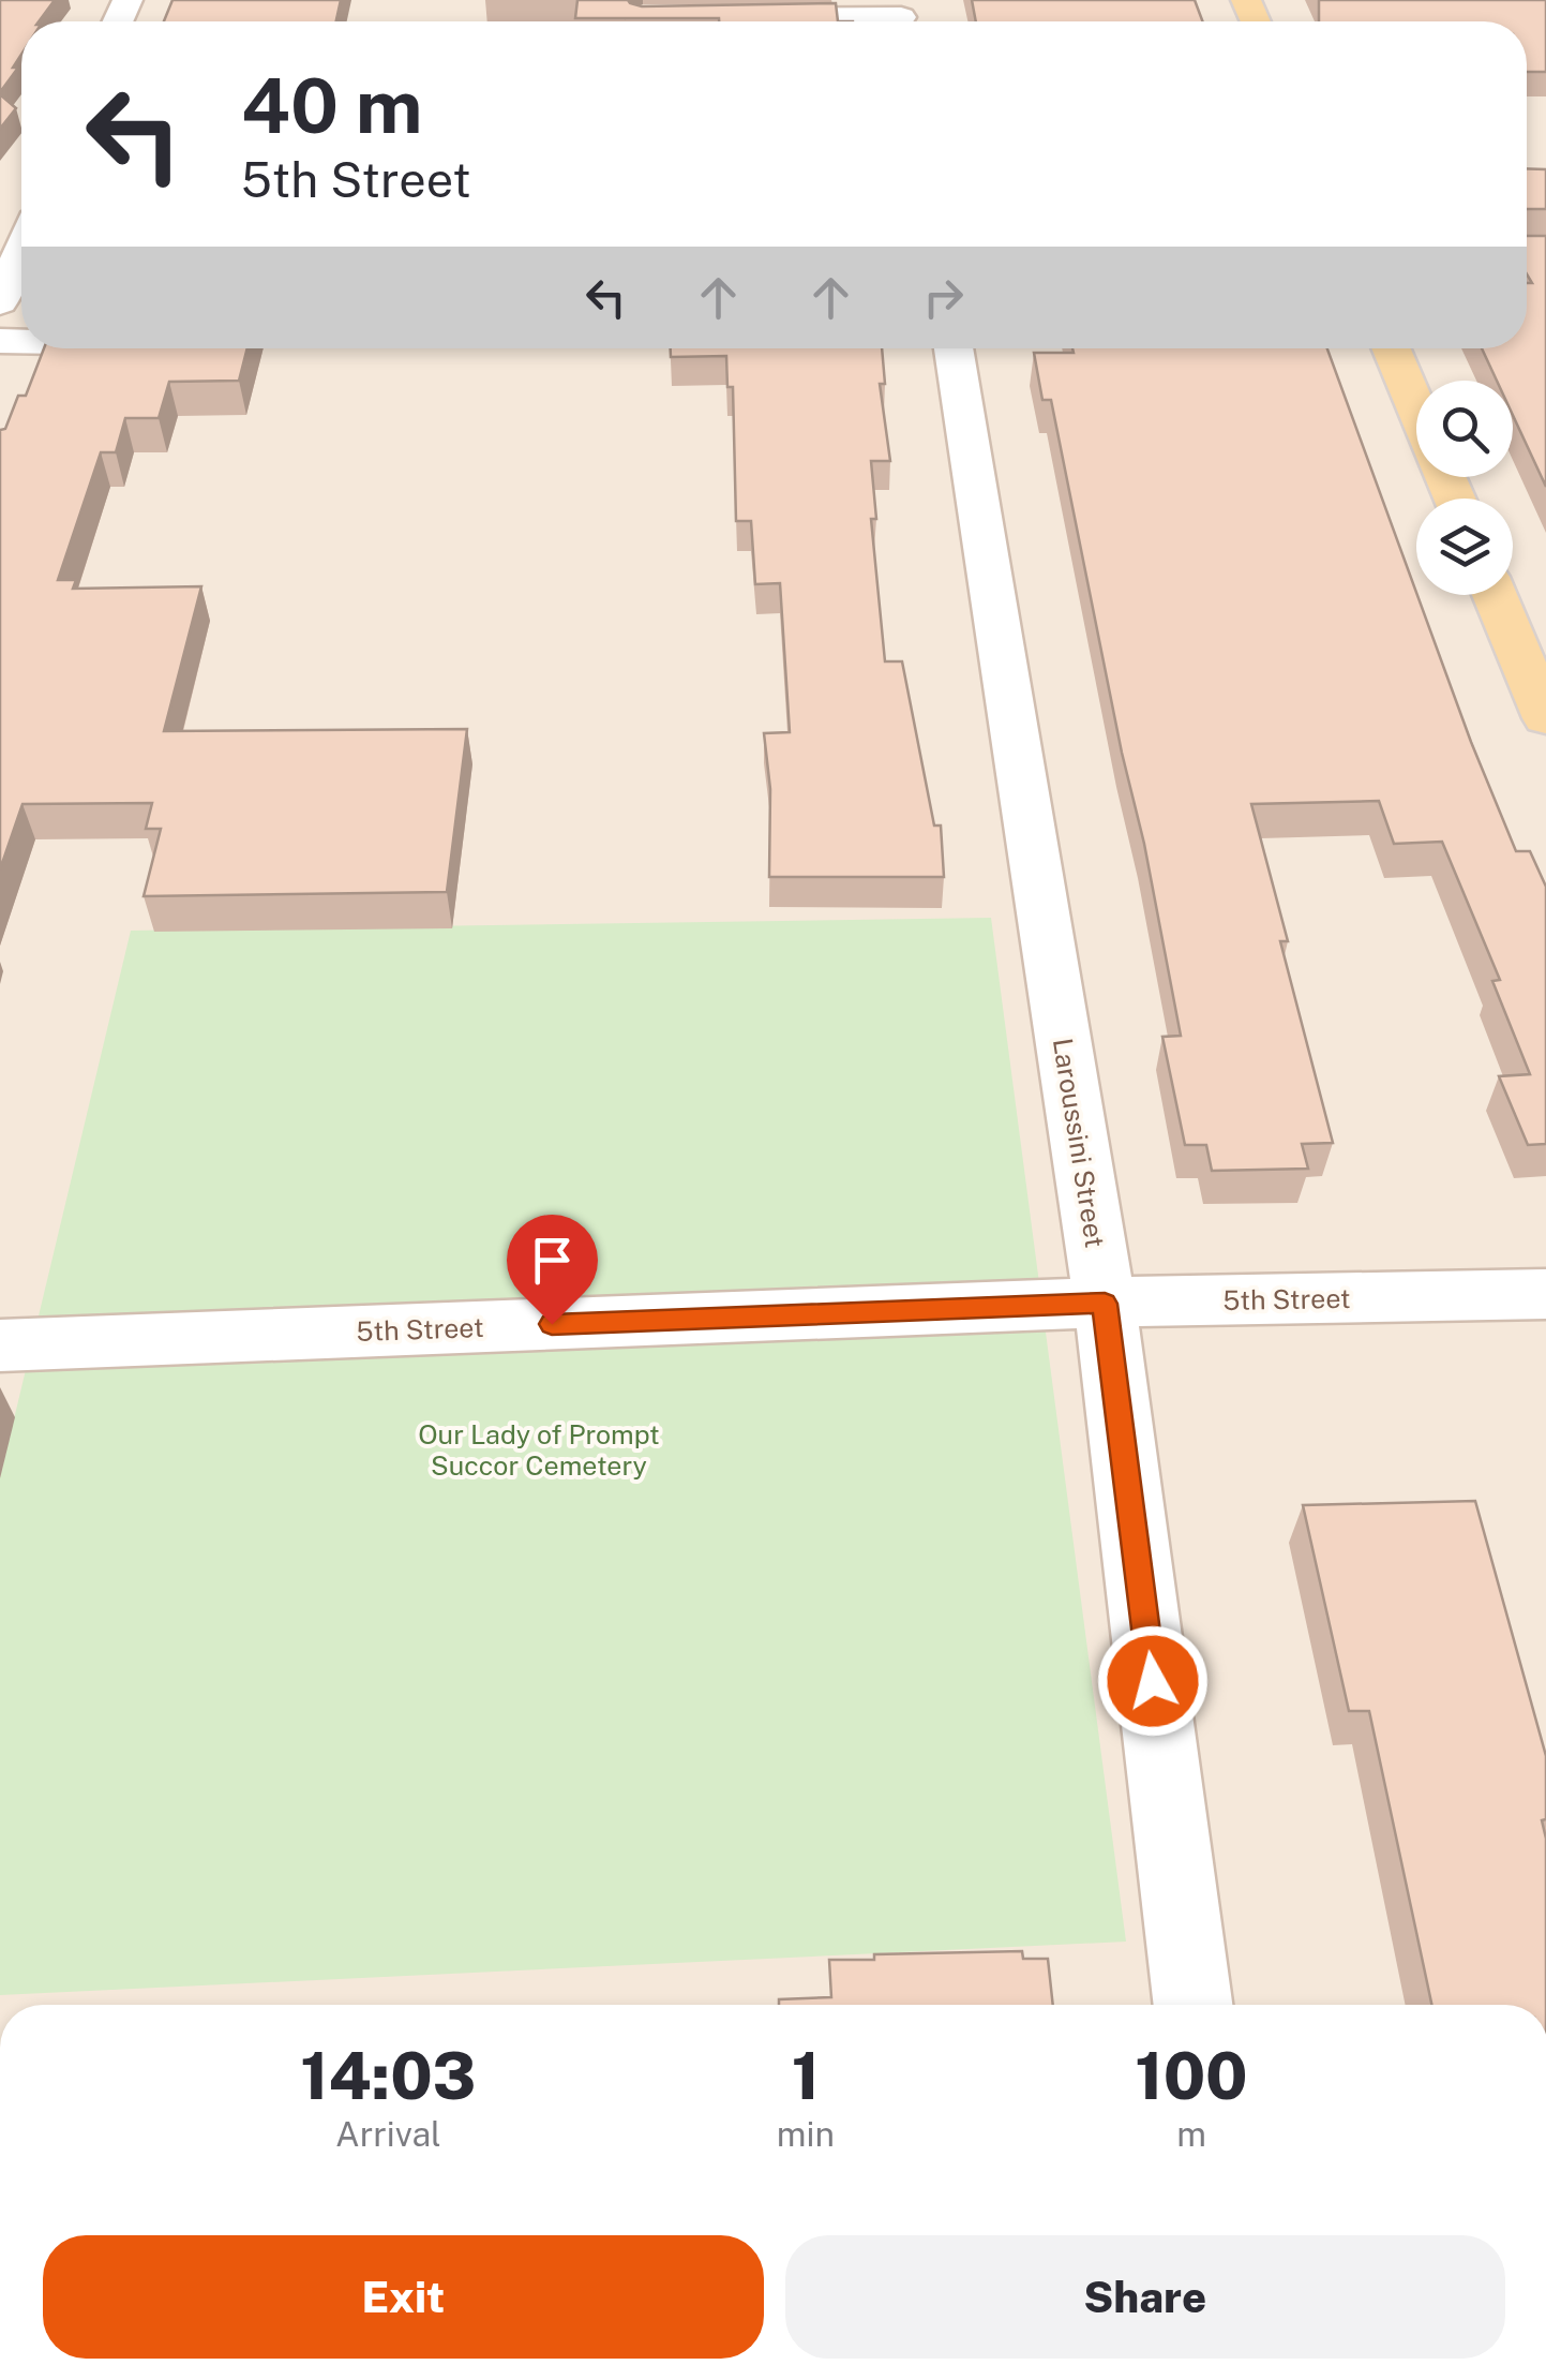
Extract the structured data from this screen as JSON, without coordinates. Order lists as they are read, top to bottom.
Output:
{
  "streets": {
    "street": ["Laroussini Street", "5th Street"]
  },
  "crossings": [
    ["Laroussini Street", "5th Street"]
  ],
  "parks": ["Our Lady of Prompt Succor Cemetery"],
  "page": {
    "turn": ["40 m", "5th Street"],
    "eta": [
      "14:03",
      "Arrival",
      "1",
      "min",
      "100",
      "m"
    ],
    "buttons": ["Exit", "Share"]
  }
}
